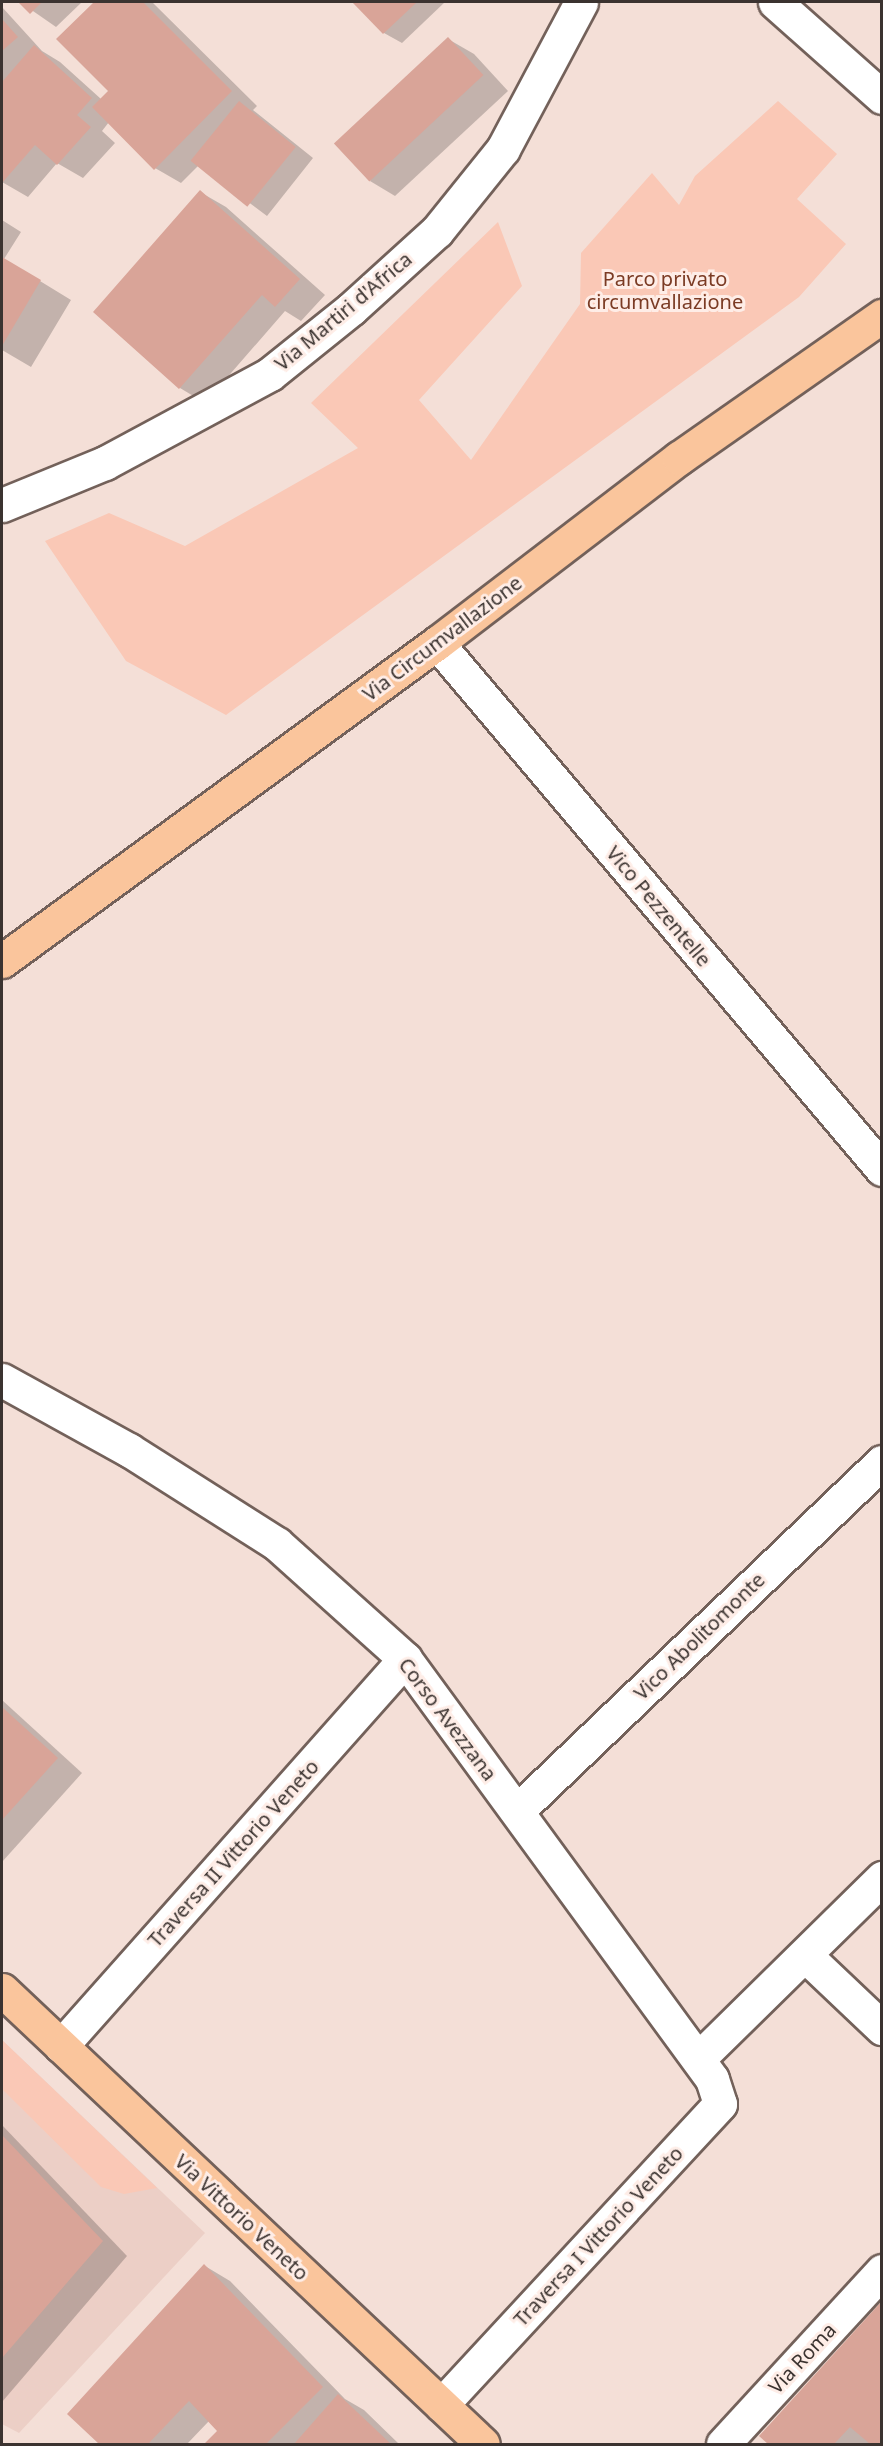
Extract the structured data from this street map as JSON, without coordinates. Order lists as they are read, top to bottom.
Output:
{
  "streets": {
    "main road": ["Via Circumvallazione", "Via Vittorio Veneto"],
    "street": [
      "Via Martiri d'Africa",
      "Vico Pezzentelle",
      "Vico Abolitomonte",
      "Corso Avezzana",
      "Traversa II Vittorio Veneto",
      "Traversa I Vittorio Veneto",
      "Via Roma"
    ]
  },
  "crossings": [
    ["Via Circumvallazione", "Vico Pezzentelle"],
    ["Vico Abolitomonte", "Corso Avezzana"],
    ["Corso Avezzana", "Traversa II Vittorio Veneto"],
    ["Corso Avezzana", "Traversa I Vittorio Veneto"],
    ["Traversa II Vittorio Veneto", "Via Vittorio Veneto"],
    ["Via Vittorio Veneto", "Traversa I Vittorio Veneto"]
  ],
  "parks": ["Parco privato circumvallazione"]
}
